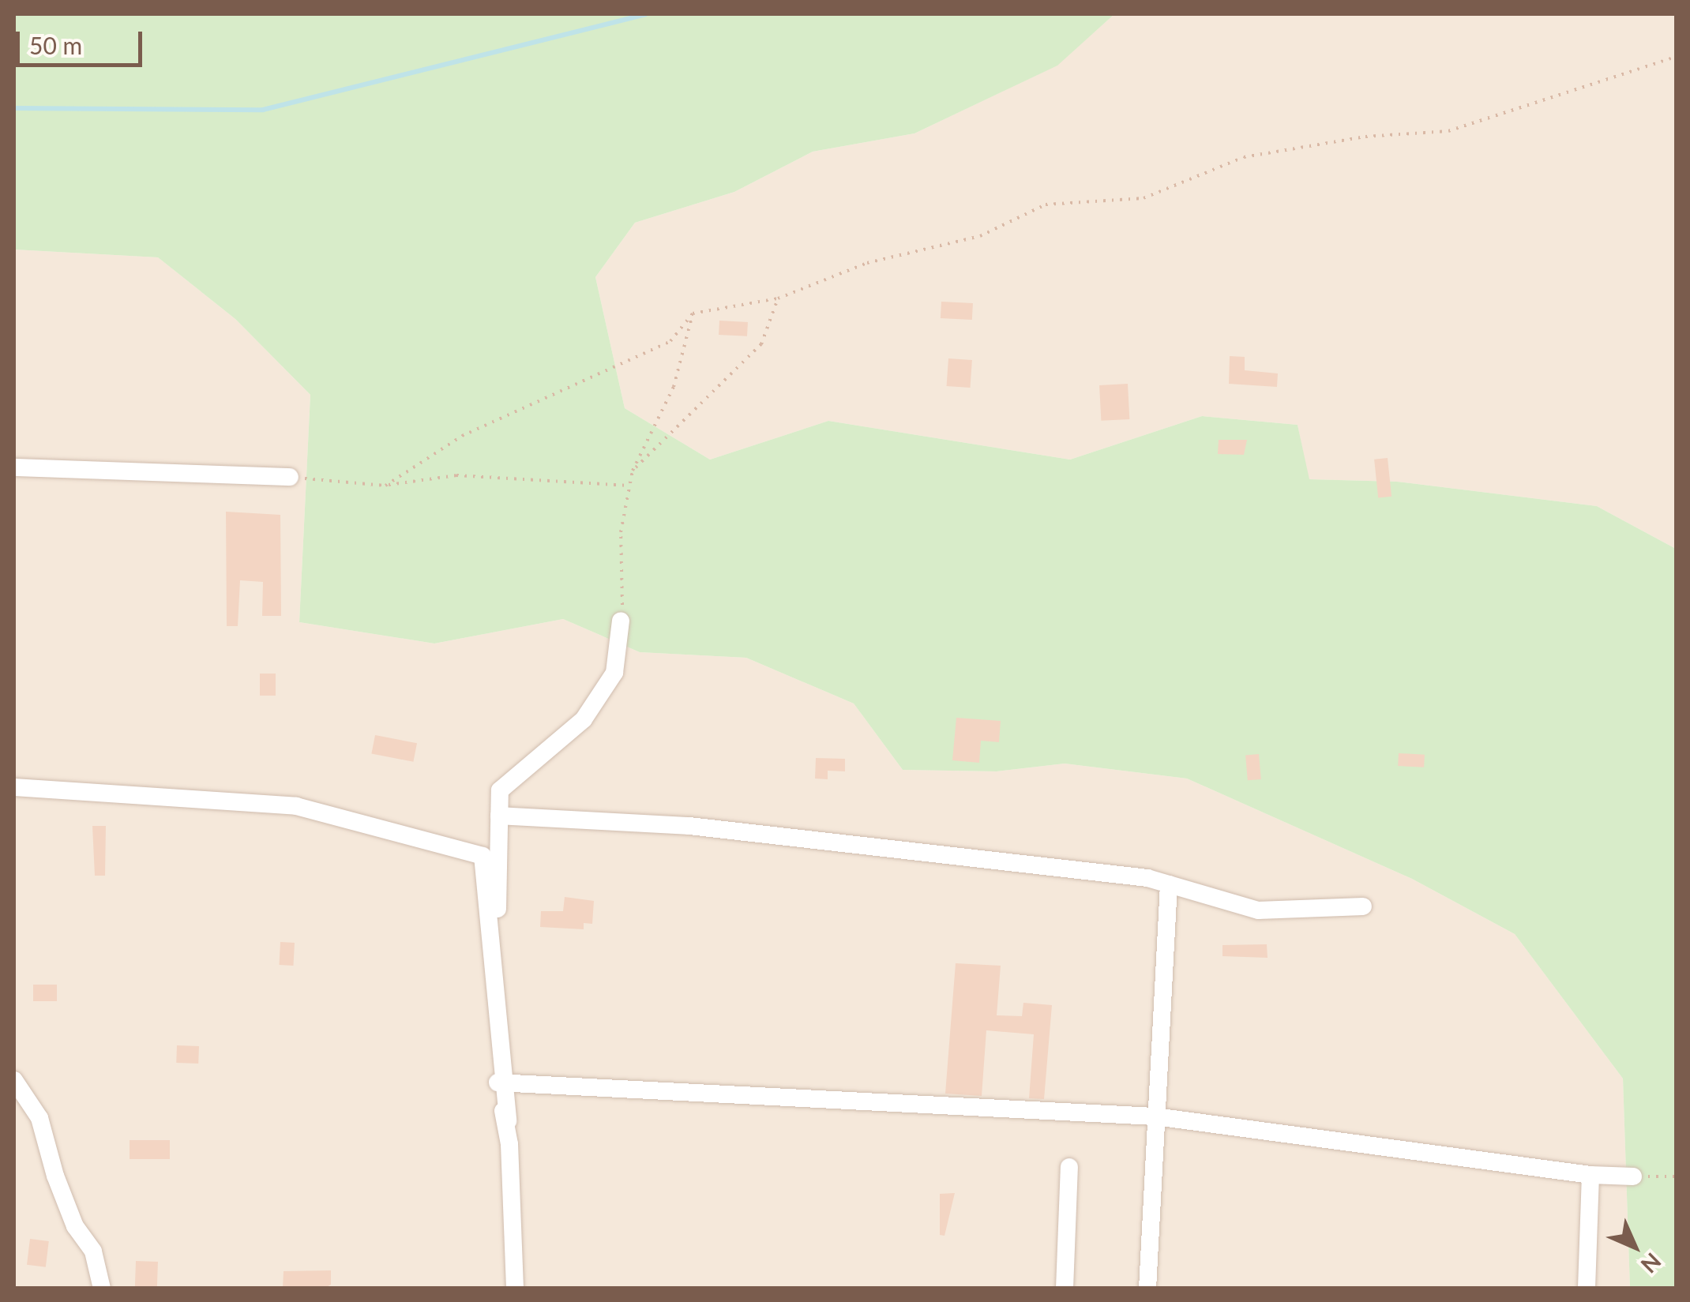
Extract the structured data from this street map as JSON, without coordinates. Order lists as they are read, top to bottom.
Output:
{
  "scale_bar": "50 m",
  "north": "bottom right"
}
